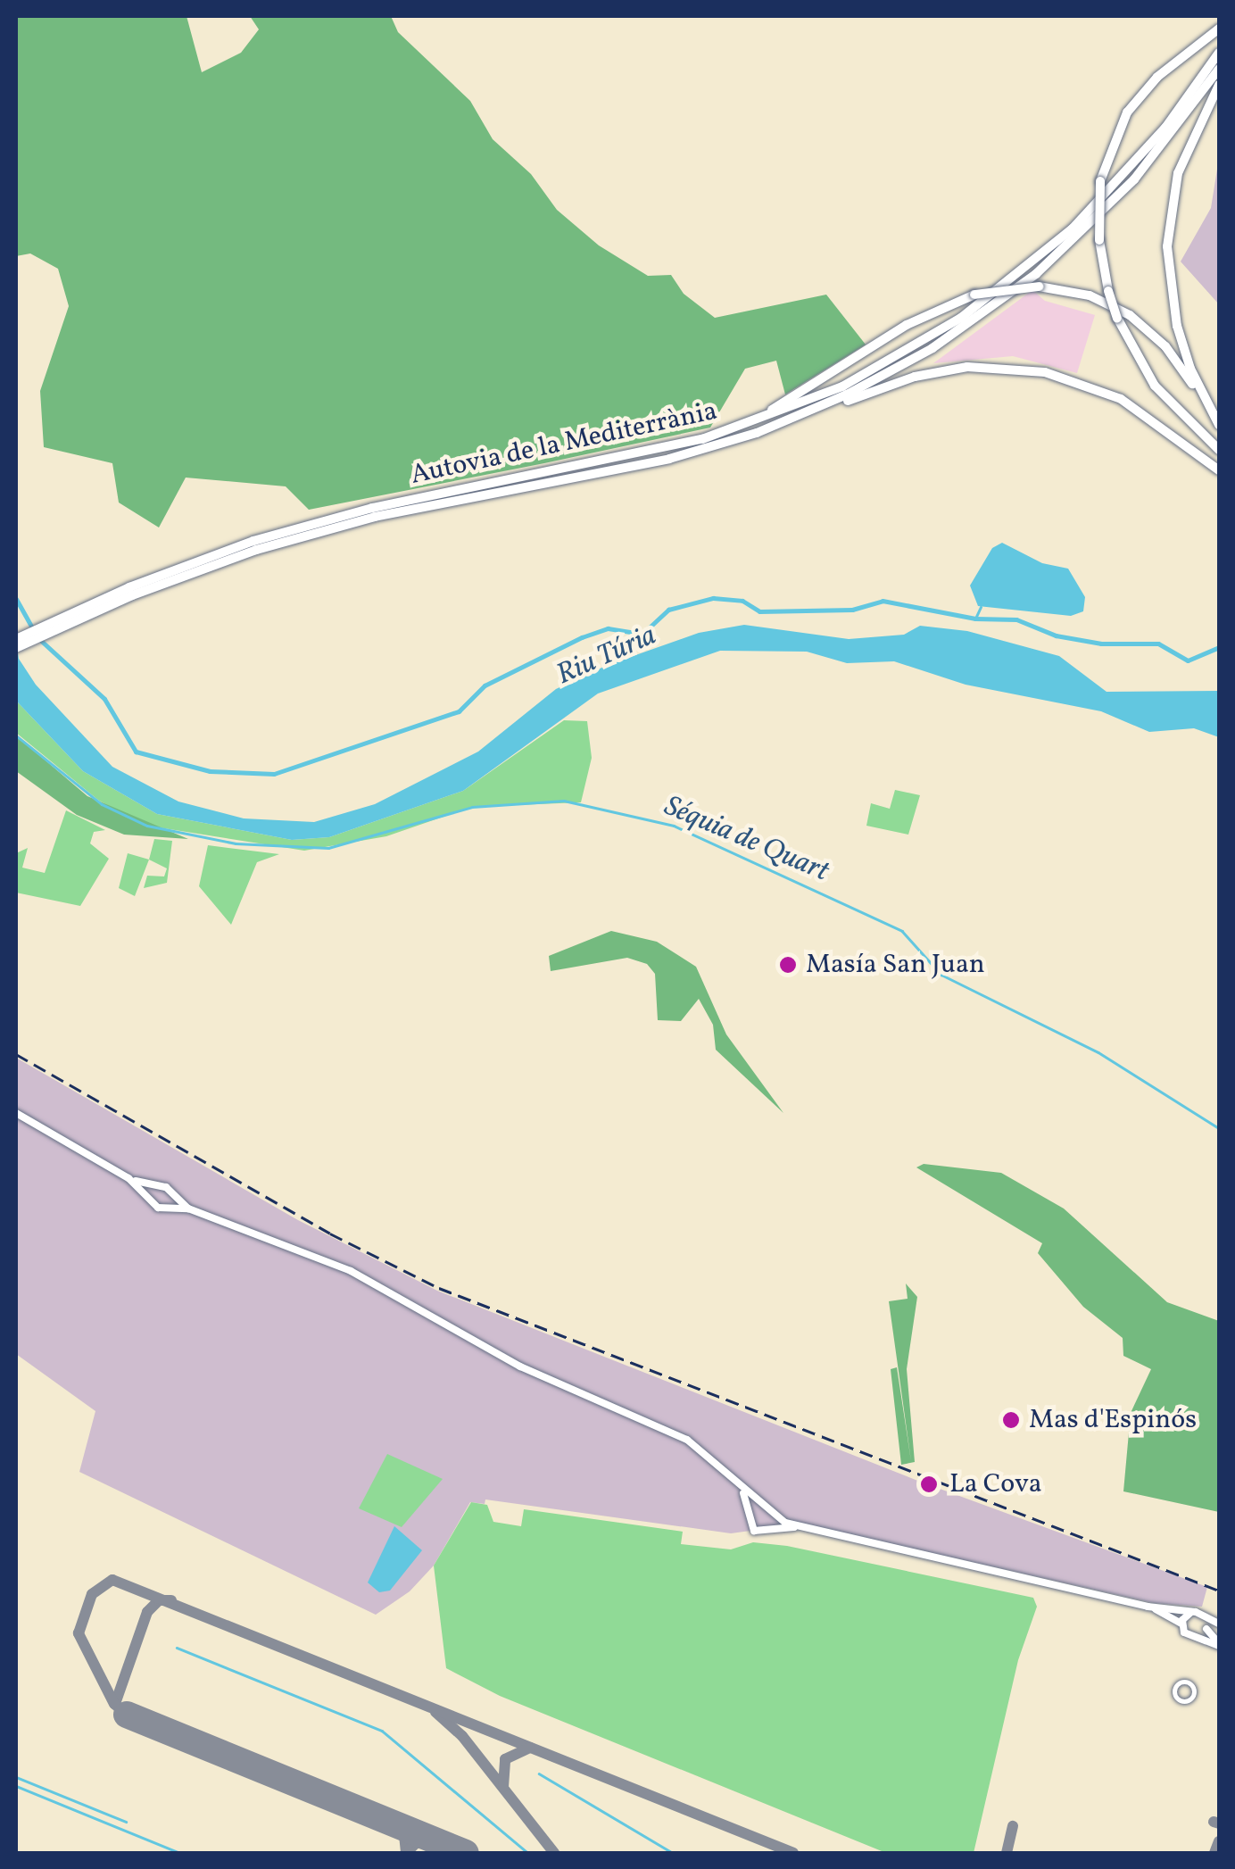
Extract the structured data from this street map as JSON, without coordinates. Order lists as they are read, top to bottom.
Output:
{
  "streets": {
    "highway": ["Autovia de la Mediterrània"]
  },
  "water": ["Riu Túria", "Séquia de Quart"],
  "places": ["Masía San Juan", "Mas d'Espinós", "La Cova"]
}
